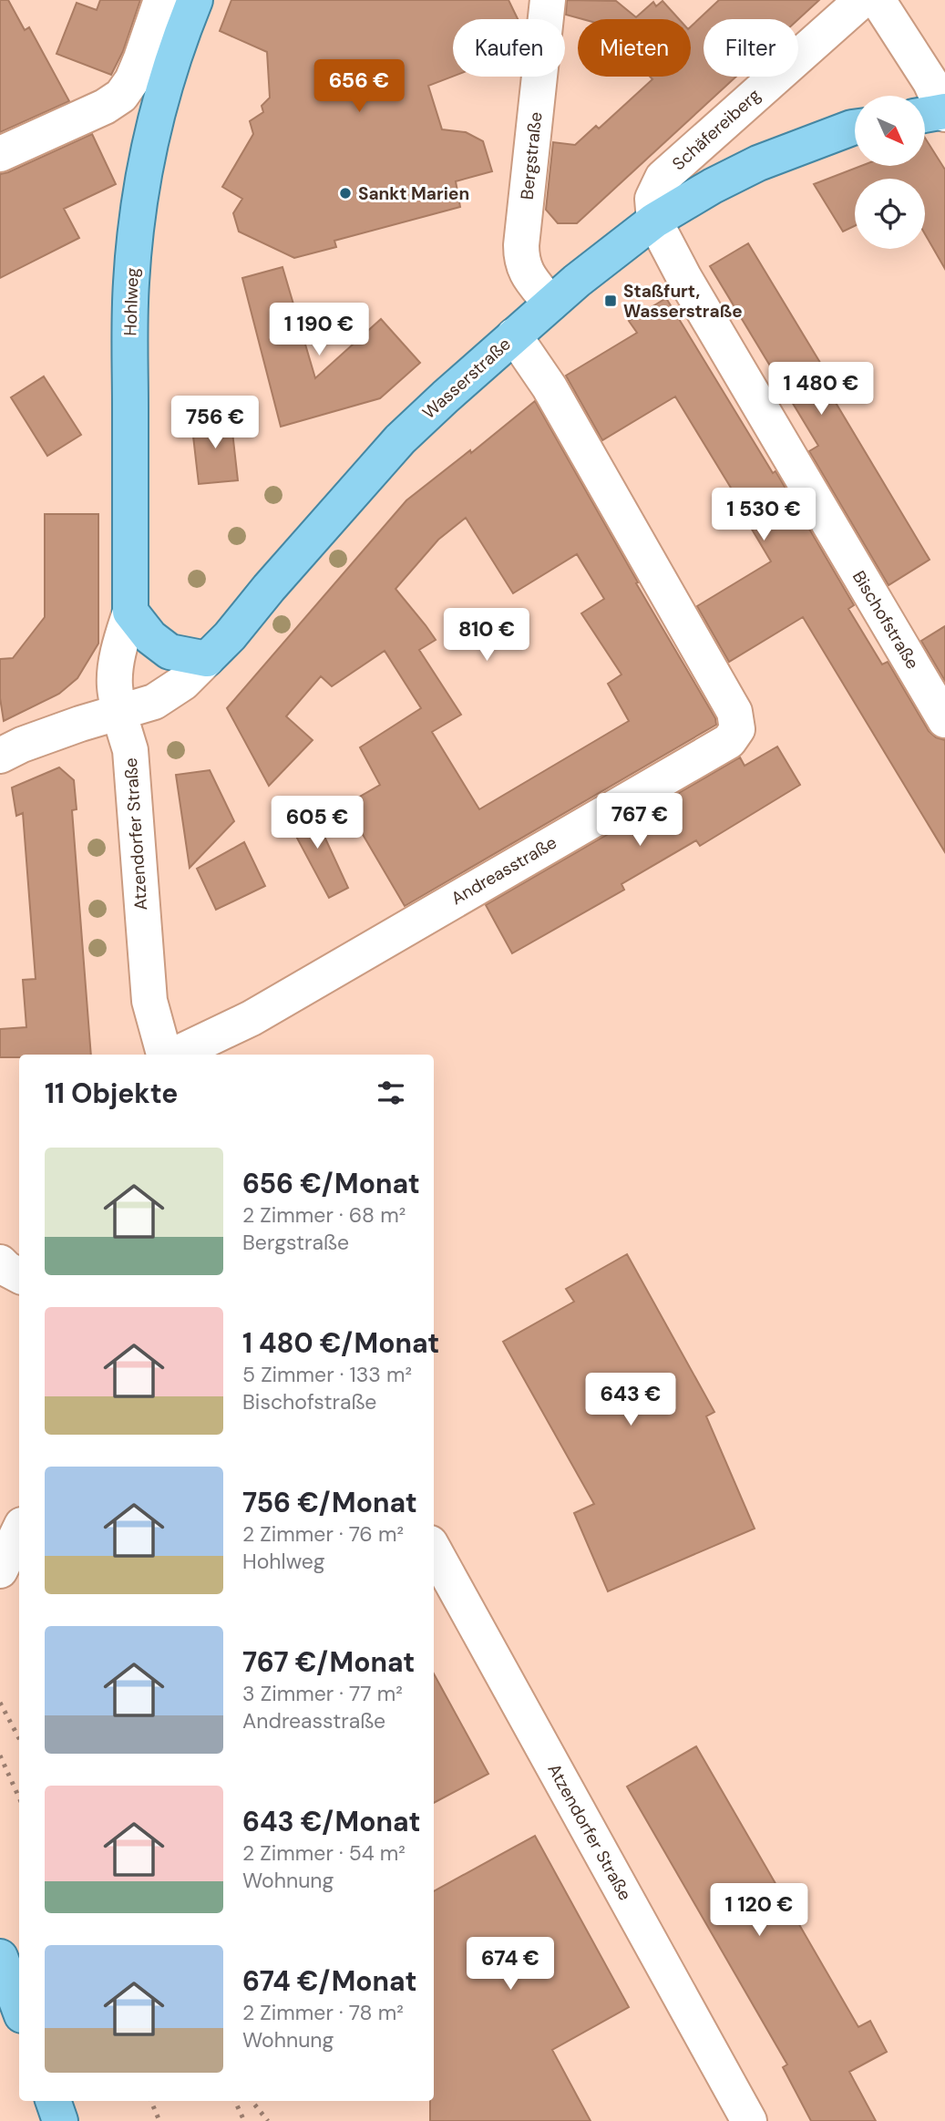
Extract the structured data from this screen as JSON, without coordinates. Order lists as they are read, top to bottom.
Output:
{
  "streets": {
    "main road": ["Hohlweg", "Wasserstraße"],
    "street": [
      "Schäfereiberg",
      "Bergstraße",
      "Bischofstraße",
      "Atzendorfer Straße",
      "Andreasstraße"
    ]
  },
  "crossings": [
    ["Schäfereiberg", "Wasserstraße"],
    ["Schäfereiberg", "Bischofstraße"],
    ["Bergstraße", "Wasserstraße"],
    ["Hohlweg", "Atzendorfer Straße"],
    ["Wasserstraße", "Bischofstraße"],
    ["Wasserstraße", "Andreasstraße"]
  ],
  "places": {
    "other": ["Sankt Marien"],
    "transit": ["Staßfurt, Wasserstraße"]
  },
  "north": "bottom right",
  "page": {
    "chip": ["Kaufen", "Mieten", "Filter"],
    "price": [
      "656 €",
      "1 190 €",
      "1 480 €",
      "756 €",
      "1 530 €",
      "810 €",
      "767 €",
      "605 €",
      "643 €",
      "1 120 €",
      "674 €"
    ],
    "heading": "11 Objekte",
    "list": [
      {
        "name": "656 €/Monat",
        "note": "2 Zimmer · 68 m² · Bergstraße"
      },
      {
        "name": "1 480 €/Monat",
        "note": "5 Zimmer · 133 m² · Bischofstraße"
      },
      {
        "name": "756 €/Monat",
        "note": "2 Zimmer · 76 m² · Hohlweg"
      },
      {
        "name": "767 €/Monat",
        "note": "3 Zimmer · 77 m² · Andreasstraße"
      },
      {
        "name": "643 €/Monat",
        "note": "2 Zimmer · 54 m² · Wohnung"
      },
      {
        "name": "674 €/Monat",
        "note": "2 Zimmer · 78 m² · Wohnung"
      }
    ]
  }
}
